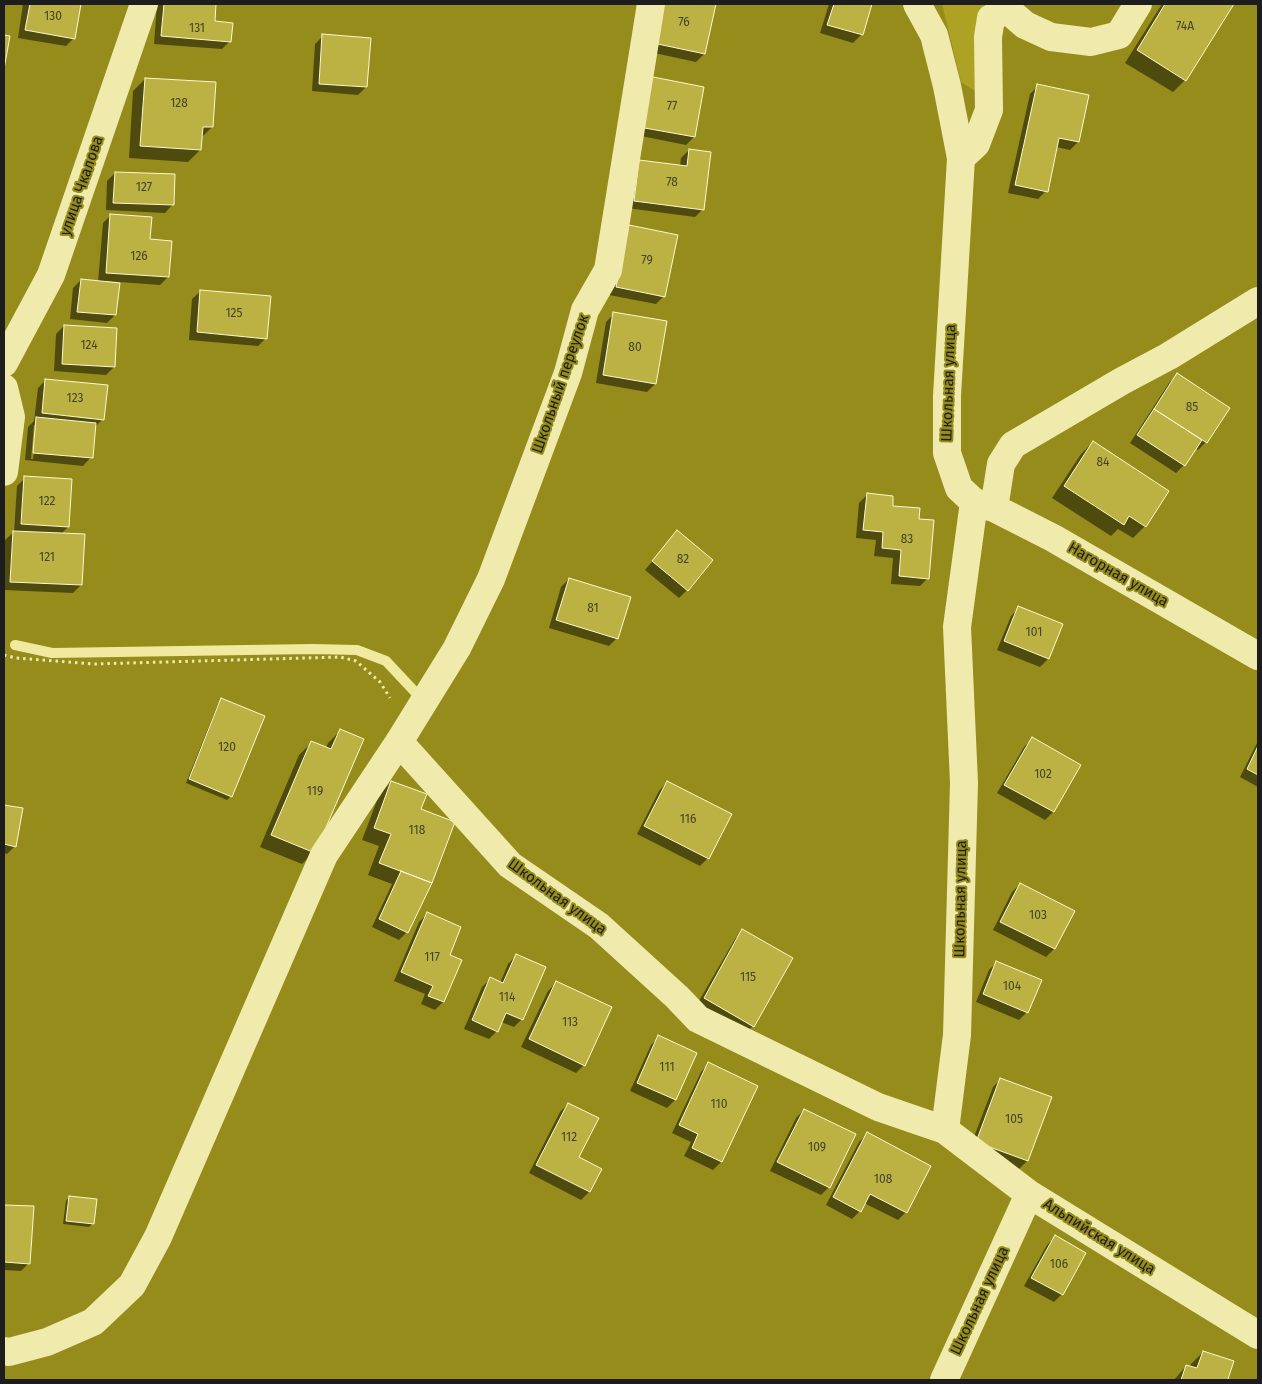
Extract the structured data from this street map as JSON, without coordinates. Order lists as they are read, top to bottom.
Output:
{
  "streets": {
    "street": [
      "улица Чкалова",
      "Школьная улица",
      "Школьный переулок",
      "Нагорная улица",
      "Альпийская улица"
    ]
  },
  "crossings": [
    ["Школьная улица", "Школьный переулок"],
    ["Школьная улица", "Нагорная улица"],
    ["Школьная улица", "Альпийская улица"]
  ],
  "house_numbers": [
    "130",
    "76",
    "74А",
    "131",
    "128",
    "77",
    "78",
    "127",
    "126",
    "79",
    "125",
    "124",
    "80",
    "123",
    "85",
    "84",
    "122",
    "83",
    "121",
    "82",
    "81",
    "101",
    "120",
    "102",
    "119",
    "116",
    "118",
    "103",
    "117",
    "115",
    "104",
    "114",
    "113",
    "111",
    "110",
    "105",
    "112",
    "109",
    "108",
    "106"
  ]
}
